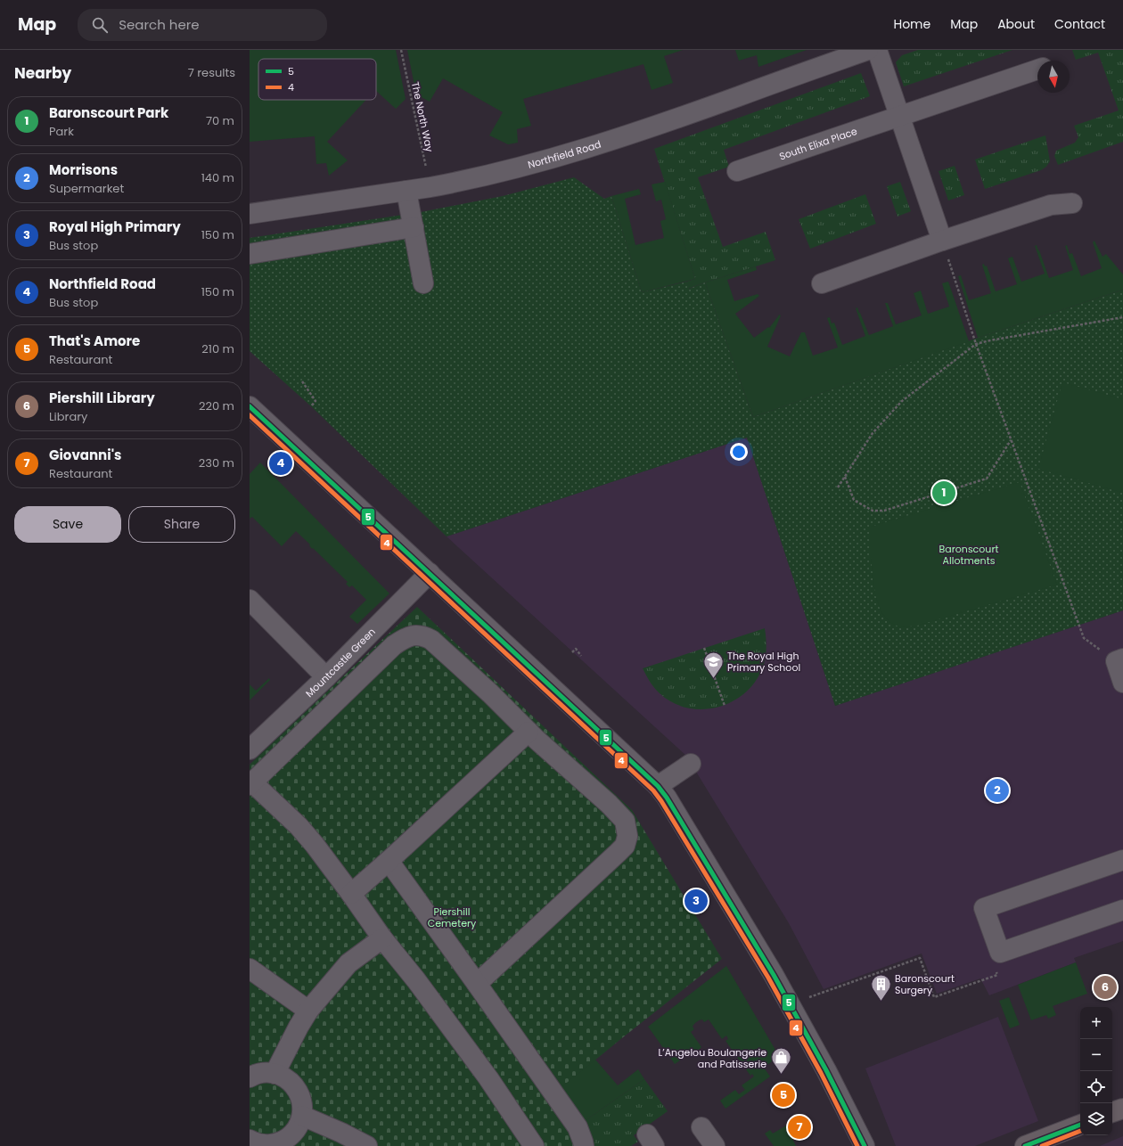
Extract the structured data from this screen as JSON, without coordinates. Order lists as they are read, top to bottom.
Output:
{
  "streets": {
    "street": ["South Elixa Place", "Northfield Road", "Mountcastle Green"],
    "path": ["The North Way"]
  },
  "crossings": [
    ["The North Way", "Northfield Road"]
  ],
  "parks": ["Baronscourt Allotments", "Piershill Cemetery"],
  "places": {
    "school or university": ["The Royal High Primary School"],
    "building": ["Baronscourt Surgery"],
    "shop": ["L’Angelou Boulangerie and Patisserie"]
  },
  "lines": ["transit line 5", "transit line 4"],
  "legend": ["5", "4"],
  "north": "bottom",
  "page": {
    "header": "Map",
    "search": "Search here",
    "nav": [
      "Home",
      "Map",
      "About",
      "Contact"
    ],
    "heading": ["Nearby", "7 results"],
    "list": [
      {
        "mark": "1",
        "name": "Baronscourt Park",
        "note": "Park",
        "value": "70 m"
      },
      {
        "mark": "2",
        "name": "Morrisons",
        "note": "Supermarket",
        "value": "140 m"
      },
      {
        "mark": "3",
        "name": "Royal High Primary",
        "note": "Bus stop",
        "value": "150 m"
      },
      {
        "mark": "4",
        "name": "Northfield Road",
        "note": "Bus stop",
        "value": "150 m"
      },
      {
        "mark": "5",
        "name": "That's Amore",
        "note": "Restaurant",
        "value": "210 m"
      },
      {
        "mark": "6",
        "name": "Piershill Library",
        "note": "Library",
        "value": "220 m"
      },
      {
        "mark": "7",
        "name": "Giovanni's",
        "note": "Restaurant",
        "value": "230 m"
      }
    ],
    "pins": [
      "4",
      "1",
      "2",
      "3",
      "6",
      "5",
      "7"
    ],
    "buttons": ["Save", "Share"],
    "map_buttons": ["+", "−"]
  }
}
